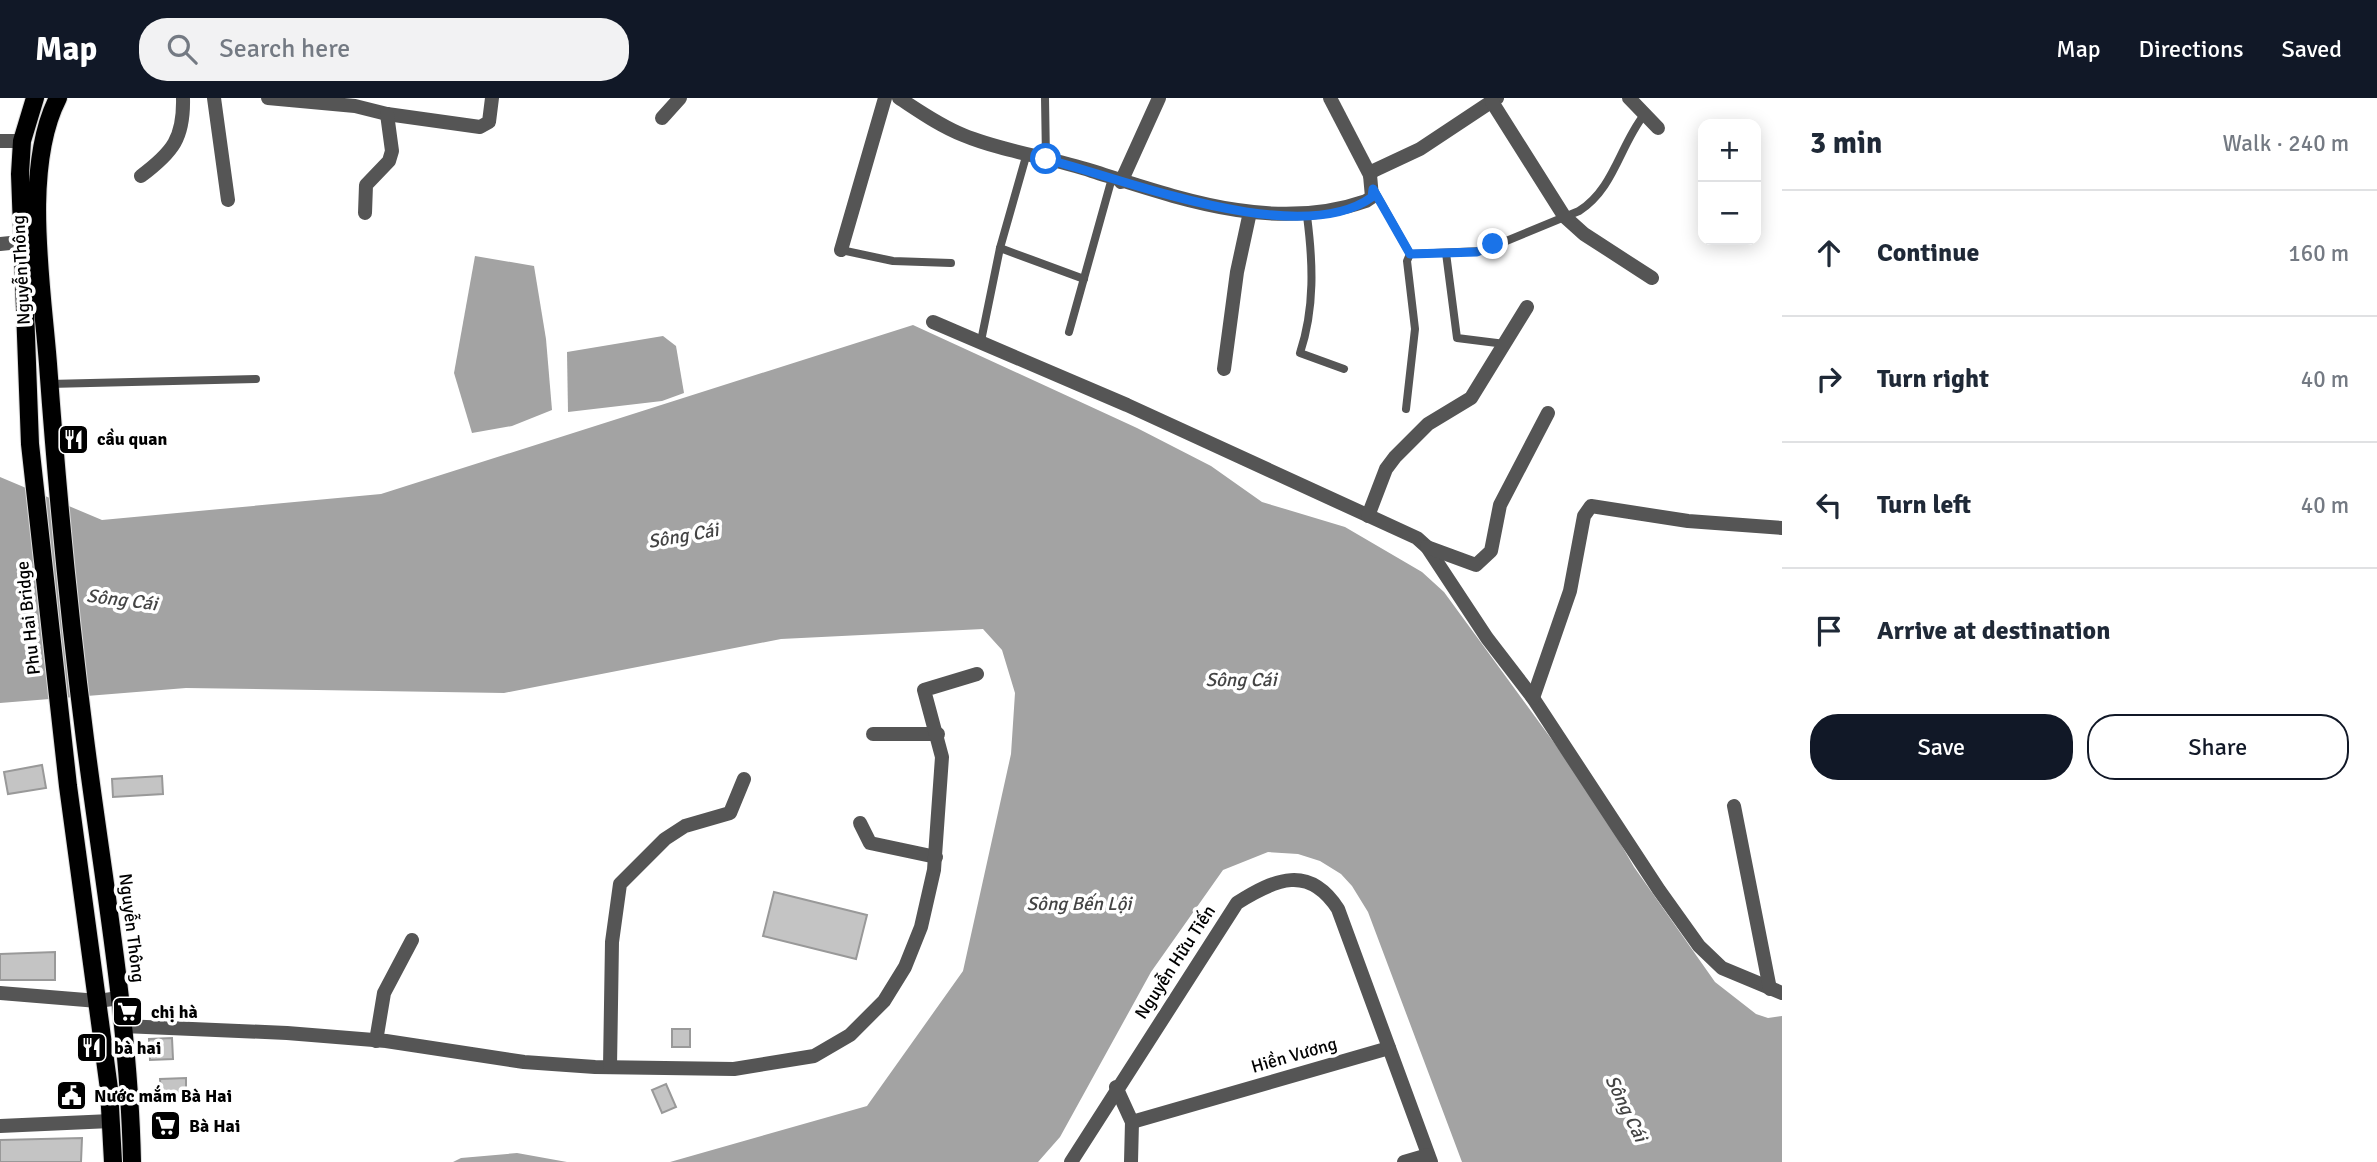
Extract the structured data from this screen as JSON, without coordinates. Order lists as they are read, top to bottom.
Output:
{
  "streets": {
    "main road": ["Nguyễn Thông", "Phu Hai Bridge"],
    "street": ["Nguyễn Hữu Tiến", "Hiền Vương"]
  },
  "crossings": [
    ["Nguyễn Thông", "Phu Hai Bridge"],
    ["Nguyễn Hữu Tiến", "Hiền Vương"]
  ],
  "water": ["Sông Cái", "Sông Bến Lội"],
  "places": {
    "restaurant": ["cầu quan", "bà hai"],
    "supermarket": ["chị hà", "Bà Hai"],
    "public building": ["Nước mắm Bà Hai"]
  },
  "page": {
    "header": "Map",
    "search": "Search here",
    "nav": ["Map", "Directions", "Saved"],
    "heading": ["3 min", "Walk · 240 m"],
    "map_buttons": ["+", "−"],
    "list": [
      ["Continue", "160 m"],
      ["Turn right", "40 m"],
      ["Turn left", "40 m"],
      "Arrive at destination"
    ],
    "buttons": ["Save", "Share"]
  }
}
